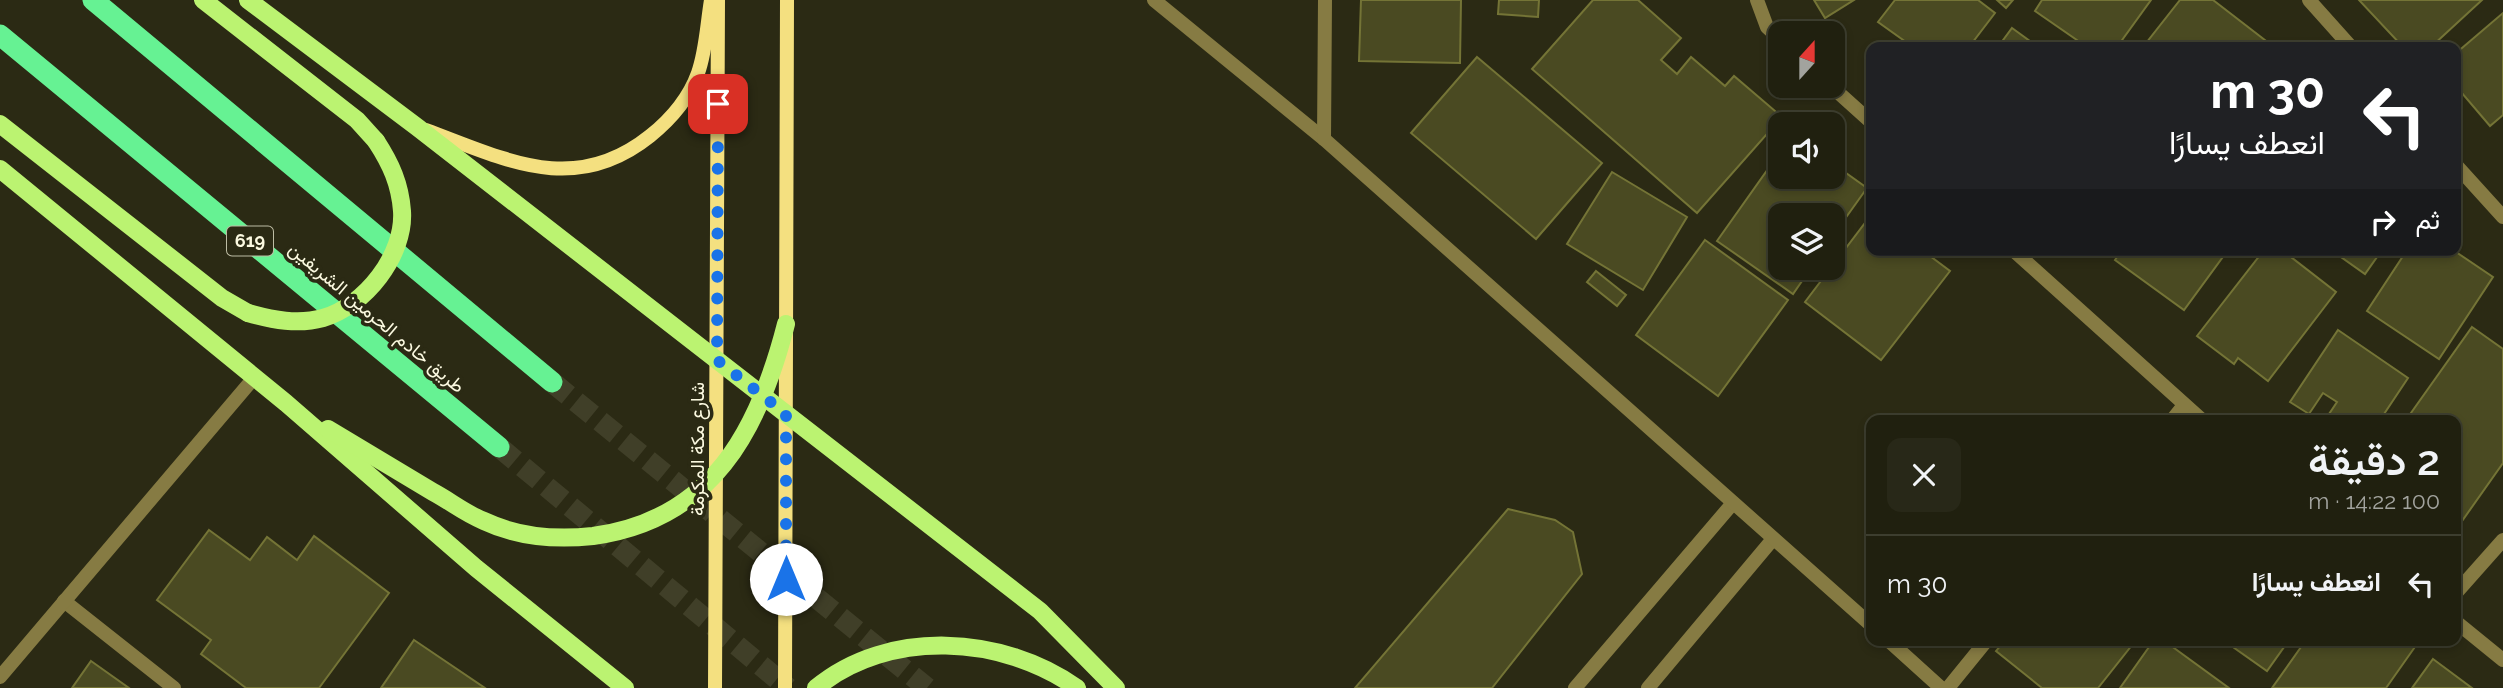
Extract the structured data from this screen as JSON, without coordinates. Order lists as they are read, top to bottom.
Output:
{
  "streets": {
    "highway": ["619", "طريق خادم الحرمين الشريفين"],
    "main road": ["شارع مكة المكرمة"]
  },
  "north": "top",
  "page": {
    "turn": ["30 m", "انعطف يسارًا"],
    "then": "ثم",
    "heading": ["2 دقيقة", "100 m · 14:22"],
    "list": [
      {
        "name": "انعطف يسارًا",
        "value": "30 m"
      }
    ]
  }
}
